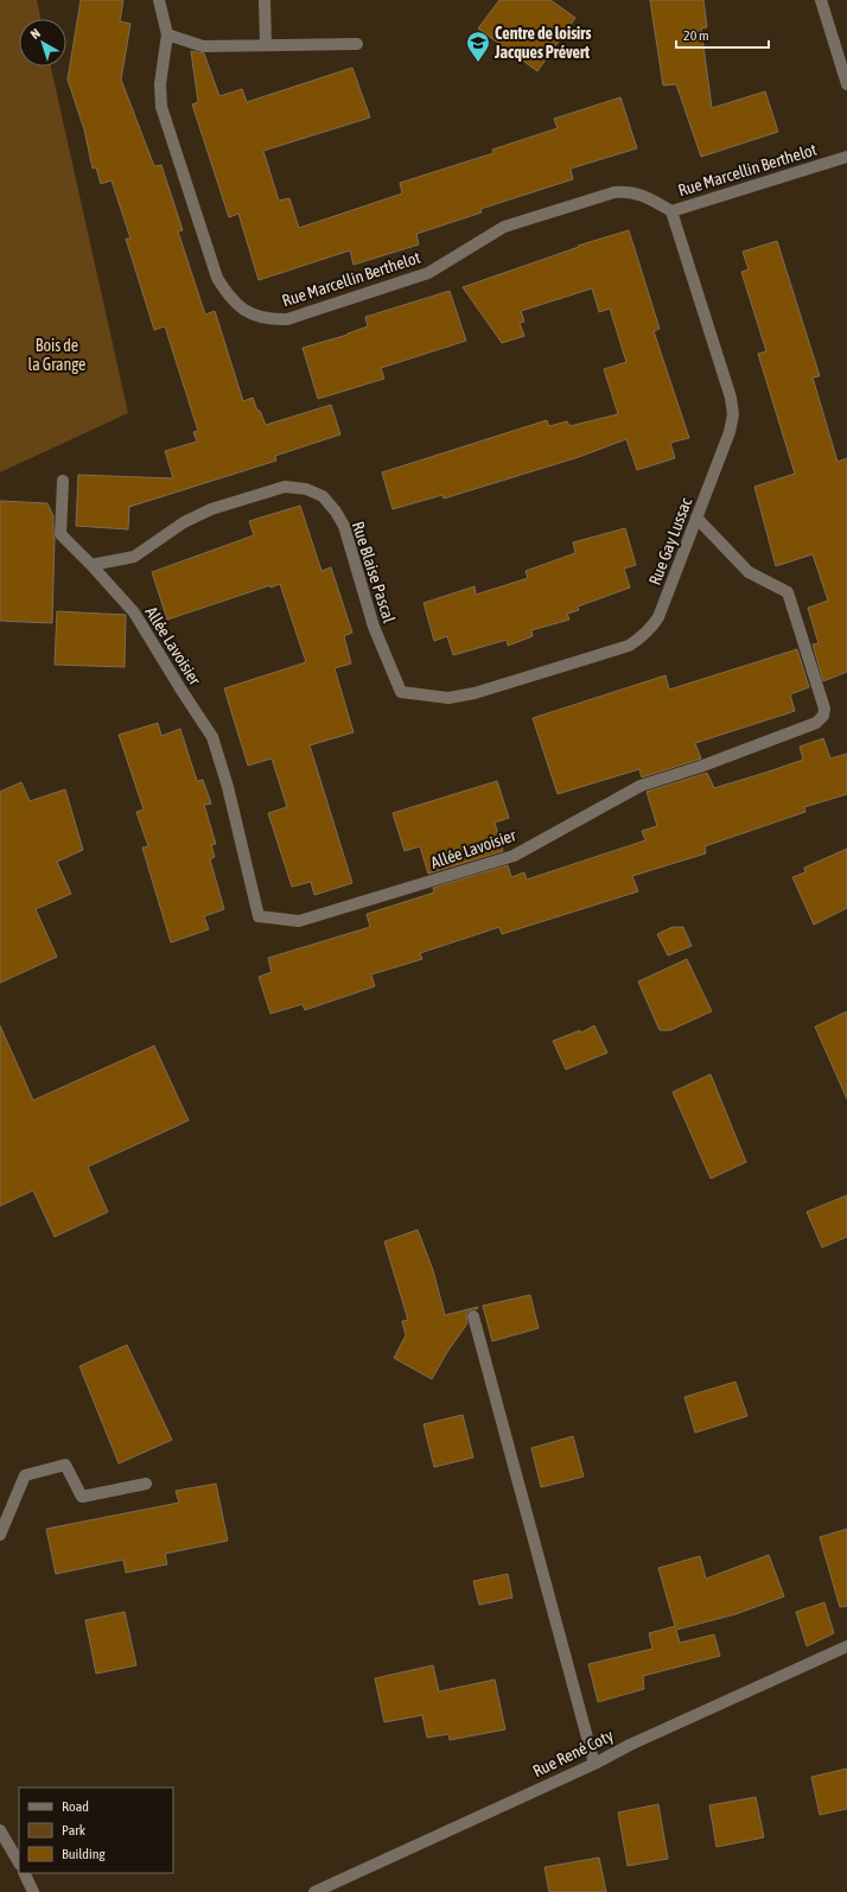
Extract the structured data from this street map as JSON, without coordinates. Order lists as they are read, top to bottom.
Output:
{
  "streets": {
    "street": [
      "Rue Marcellin Berthelot",
      "Rue Gay Lussac",
      "Rue Blaise Pascal",
      "Allée Lavoisier",
      "Rue René Coty"
    ]
  },
  "crossings": [
    ["Rue Marcellin Berthelot", "Rue Gay Lussac"],
    ["Rue Gay Lussac", "Rue Blaise Pascal"],
    ["Rue Gay Lussac", "Allée Lavoisier"],
    ["Rue Blaise Pascal", "Allée Lavoisier"]
  ],
  "parks": ["Bois de la Grange"],
  "places": {
    "school or university": ["Centre de loisirs Jacques Prévert"]
  },
  "legend": ["Road", "Park", "Building"],
  "scale_bar": "20 m",
  "north": "top left"
}
